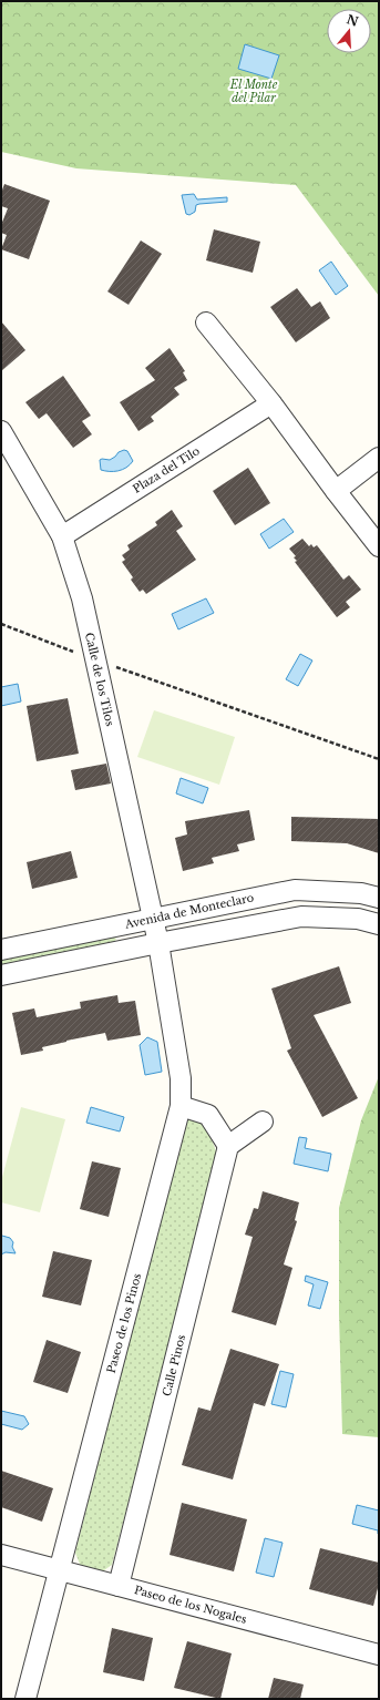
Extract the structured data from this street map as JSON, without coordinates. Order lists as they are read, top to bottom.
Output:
{
  "streets": {
    "street": [
      "Plaza del Tilo",
      "Calle de los Tilos",
      "Avenida de Monteclaro",
      "Paseo de los Pinos",
      "Calle Pinos",
      "Paseo de los Nogales"
    ]
  },
  "crossings": [
    ["Plaza del Tilo", "Calle de los Tilos"],
    ["Calle de los Tilos", "Avenida de Monteclaro"],
    ["Calle de los Tilos", "Paseo de los Pinos"],
    ["Paseo de los Pinos", "Paseo de los Nogales"],
    ["Calle Pinos", "Paseo de los Nogales"]
  ],
  "parks": ["El Monte del Pilar"],
  "north": "top"
}
